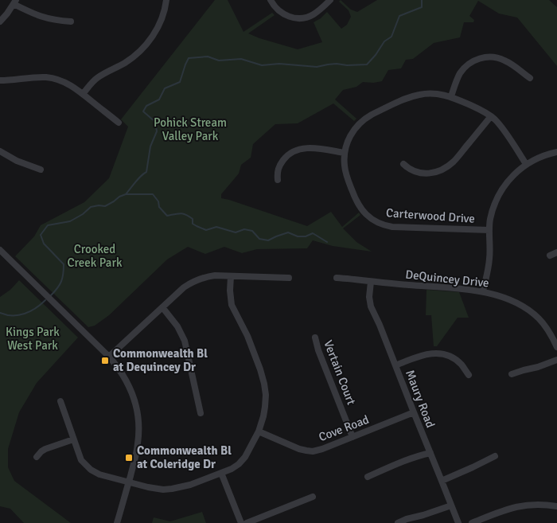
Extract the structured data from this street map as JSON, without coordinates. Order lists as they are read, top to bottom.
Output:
{
  "streets": {
    "street": [
      "Carterwood Drive",
      "DeQuincey Drive",
      "Vertain Court",
      "Maury Road",
      "Cove Road"
    ]
  },
  "crossings": [
    ["DeQuincey Drive", "Maury Road"],
    ["Vertain Court", "Cove Road"],
    ["Maury Road", "Cove Road"]
  ],
  "parks": ["Pohick Stream Valley Park", "Crooked Creek Park", "Kings Park West Park"],
  "places": {
    "transit": ["Commonwealth Bl at Dequincey Dr", "Commonwealth Bl at Coleridge Dr"]
  }
}
